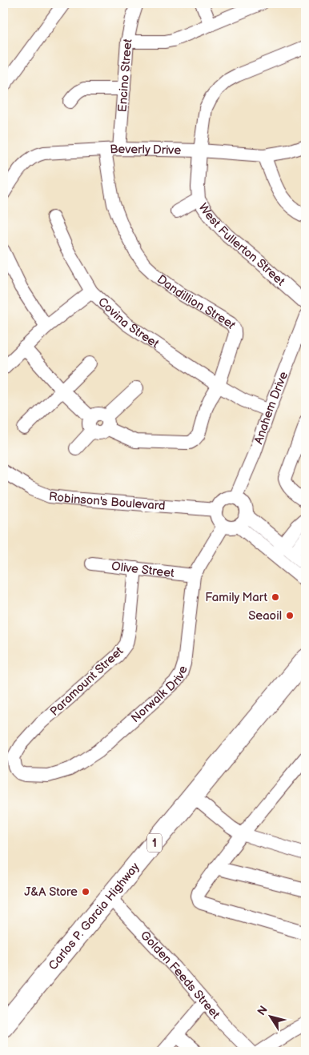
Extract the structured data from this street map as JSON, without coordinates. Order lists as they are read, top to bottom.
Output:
{
  "streets": {
    "highway": ["1", "Carlos P. Garcia Highway"],
    "street": [
      "Encino Street",
      "Beverly Drive",
      "West Fullerton Street",
      "Dandillion Street",
      "Covina Street",
      "Anahem Drive",
      "Robinson's Boulevard",
      "Olive Street",
      "Paramount Street",
      "Norwalk Drive",
      "Golden Feeds Street"
    ]
  },
  "crossings": [
    ["Encino Street", "Beverly Drive"],
    ["Beverly Drive", "West Fullerton Street"],
    ["Beverly Drive", "Dandillion Street"],
    ["Dandillion Street", "Covina Street"],
    ["Covina Street", "Anahem Drive"],
    ["Anahem Drive", "Robinson's Boulevard"],
    ["Anahem Drive", "Norwalk Drive"],
    ["Robinson's Boulevard", "Norwalk Drive"],
    ["Olive Street", "Paramount Street"],
    ["Olive Street", "Norwalk Drive"],
    ["Paramount Street", "Norwalk Drive"],
    ["Carlos P. Garcia Highway", "Golden Feeds Street"]
  ],
  "places": ["Family Mart", "Seaoil", "J&A Store"],
  "north": "top left"
}
